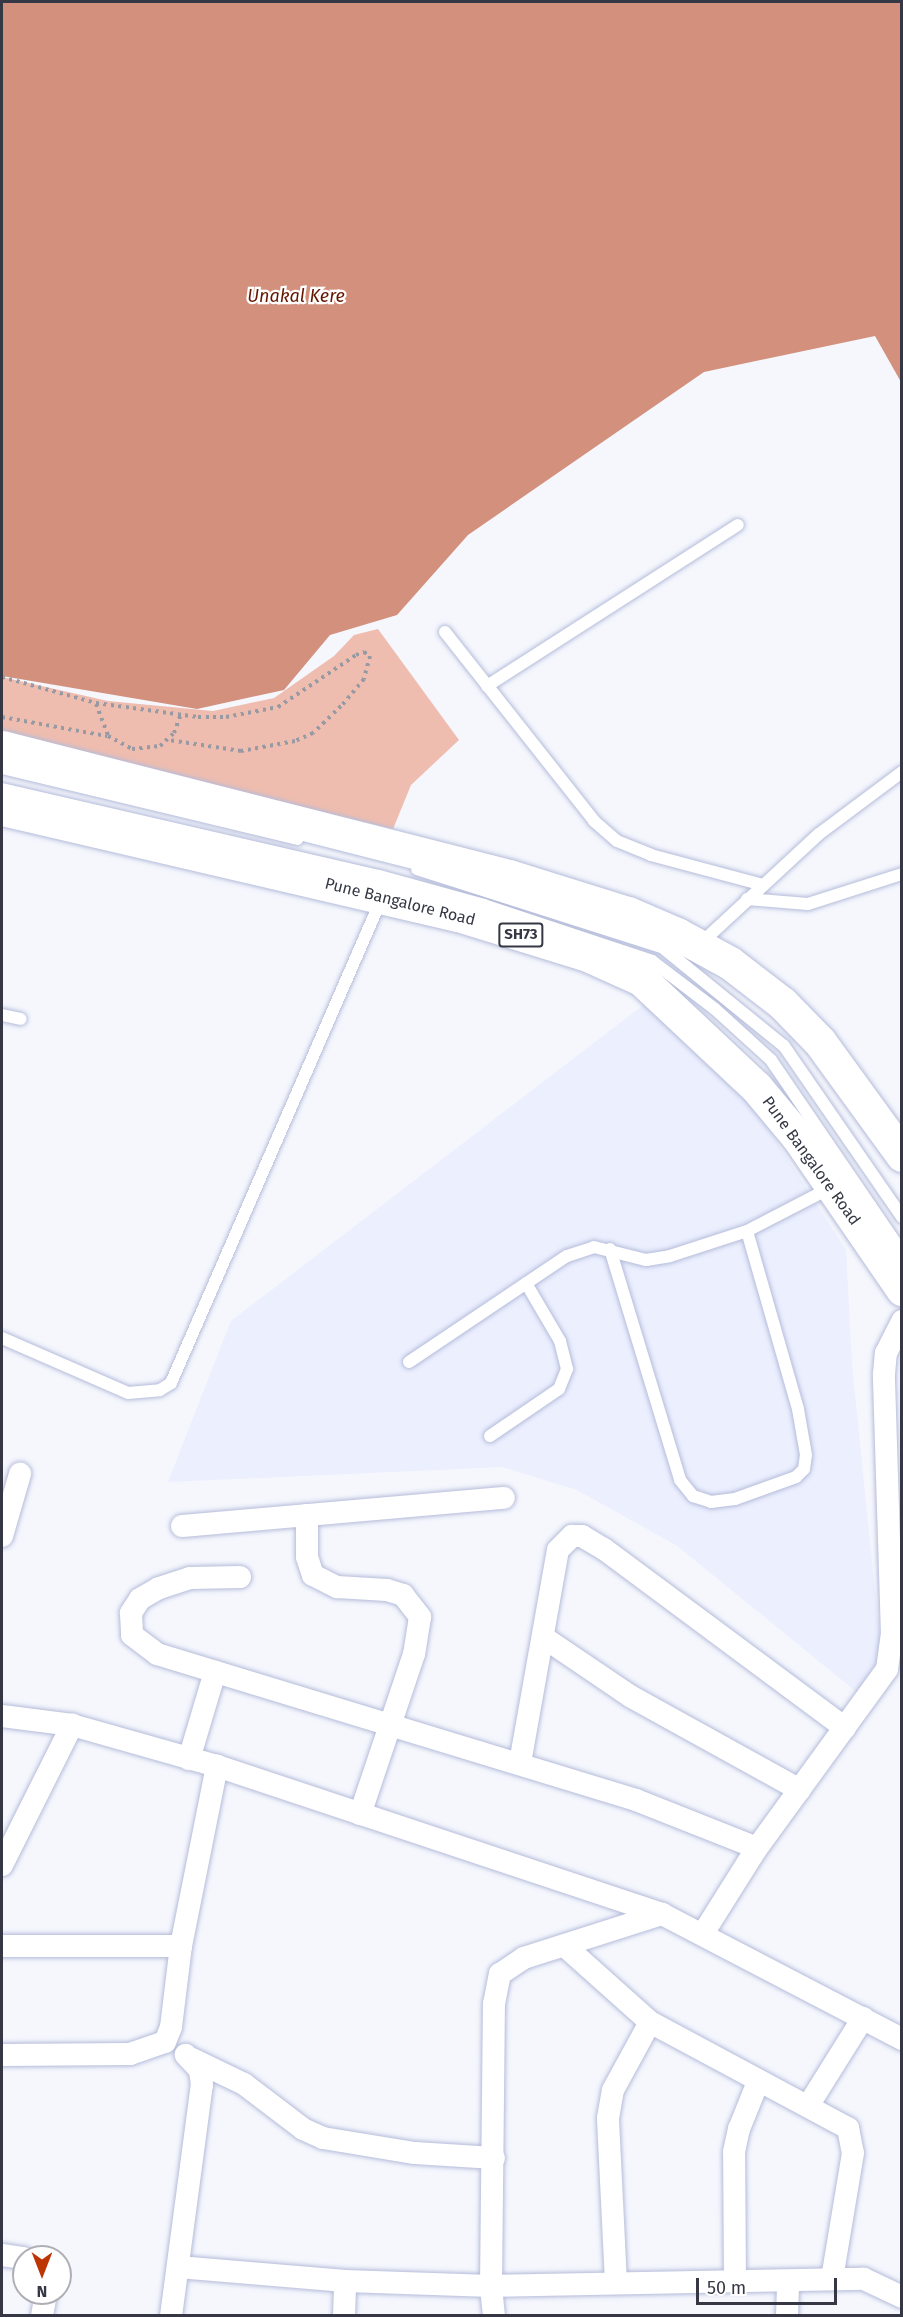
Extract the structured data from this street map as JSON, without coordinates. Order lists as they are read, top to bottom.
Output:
{
  "streets": {
    "main road": ["Pune Bangalore Road", "SH73"]
  },
  "water": ["Unakal Kere"],
  "scale_bar": "50 m",
  "north": "bottom"
}
